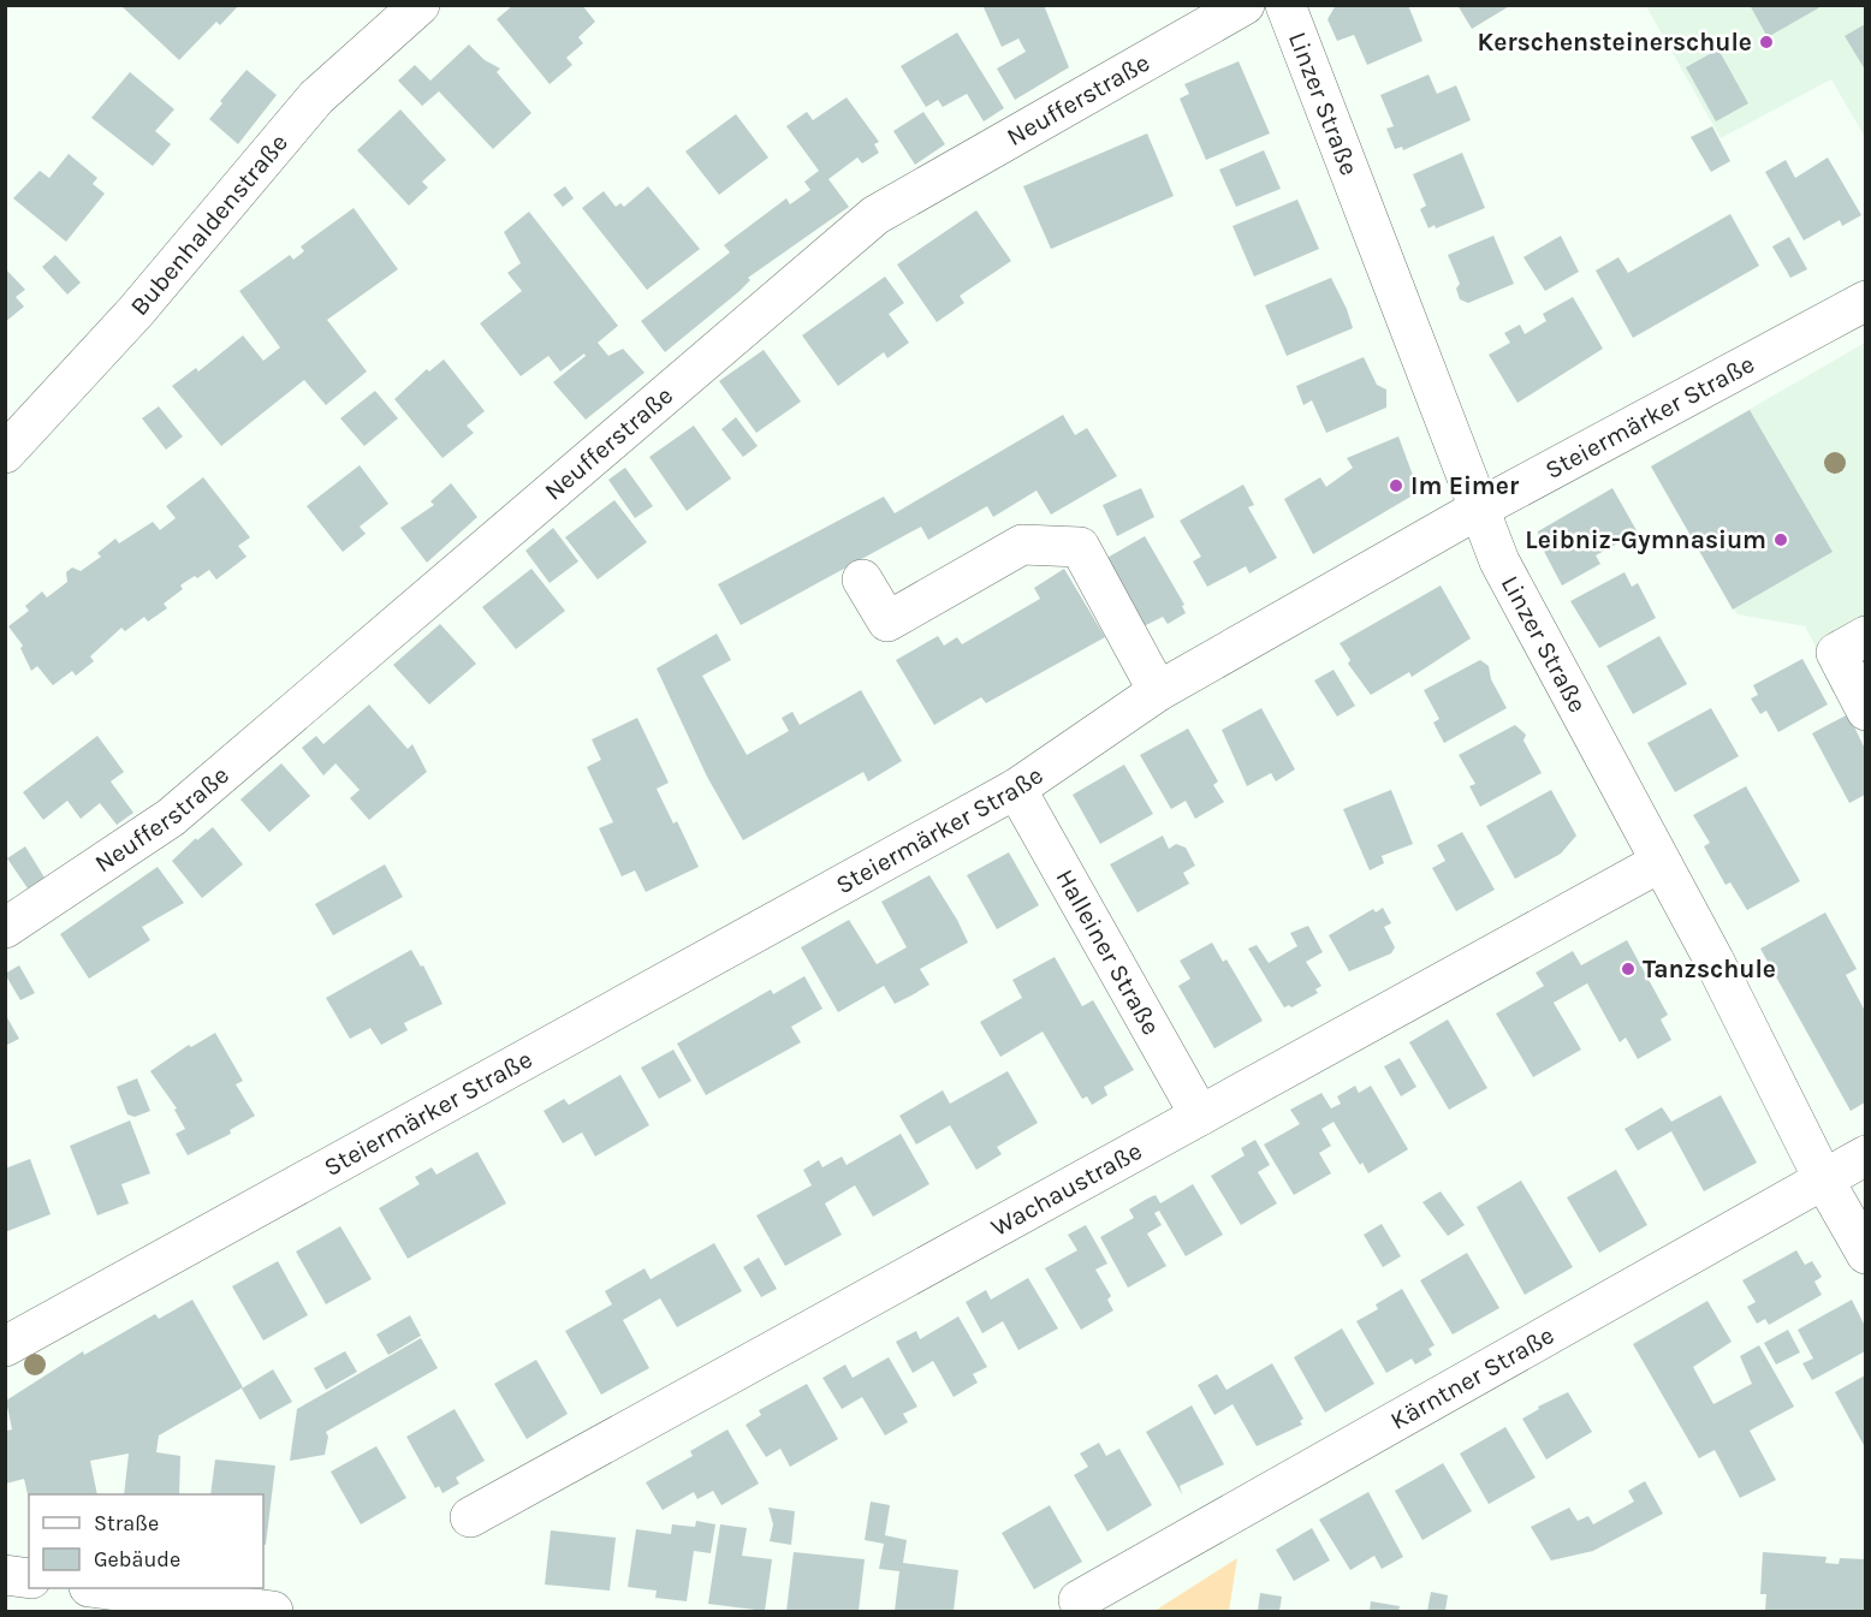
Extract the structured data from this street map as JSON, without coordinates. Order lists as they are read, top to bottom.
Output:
{
  "streets": {
    "street": [
      "Neufferstraße",
      "Linzer Straße",
      "Bubenhaldenstraße",
      "Steiermärker Straße",
      "Halleiner Straße",
      "Wachaustraße",
      "Kärntner Straße"
    ]
  },
  "crossings": [
    ["Linzer Straße", "Steiermärker Straße"],
    ["Linzer Straße", "Wachaustraße"],
    ["Linzer Straße", "Kärntner Straße"],
    ["Steiermärker Straße", "Halleiner Straße"],
    ["Halleiner Straße", "Wachaustraße"]
  ],
  "places": [
    "Kerschensteinerschule",
    "Im Eimer",
    "Leibniz-Gymnasium",
    "Tanzschule"
  ],
  "legend": ["Straße", "Gebäude"]
}
